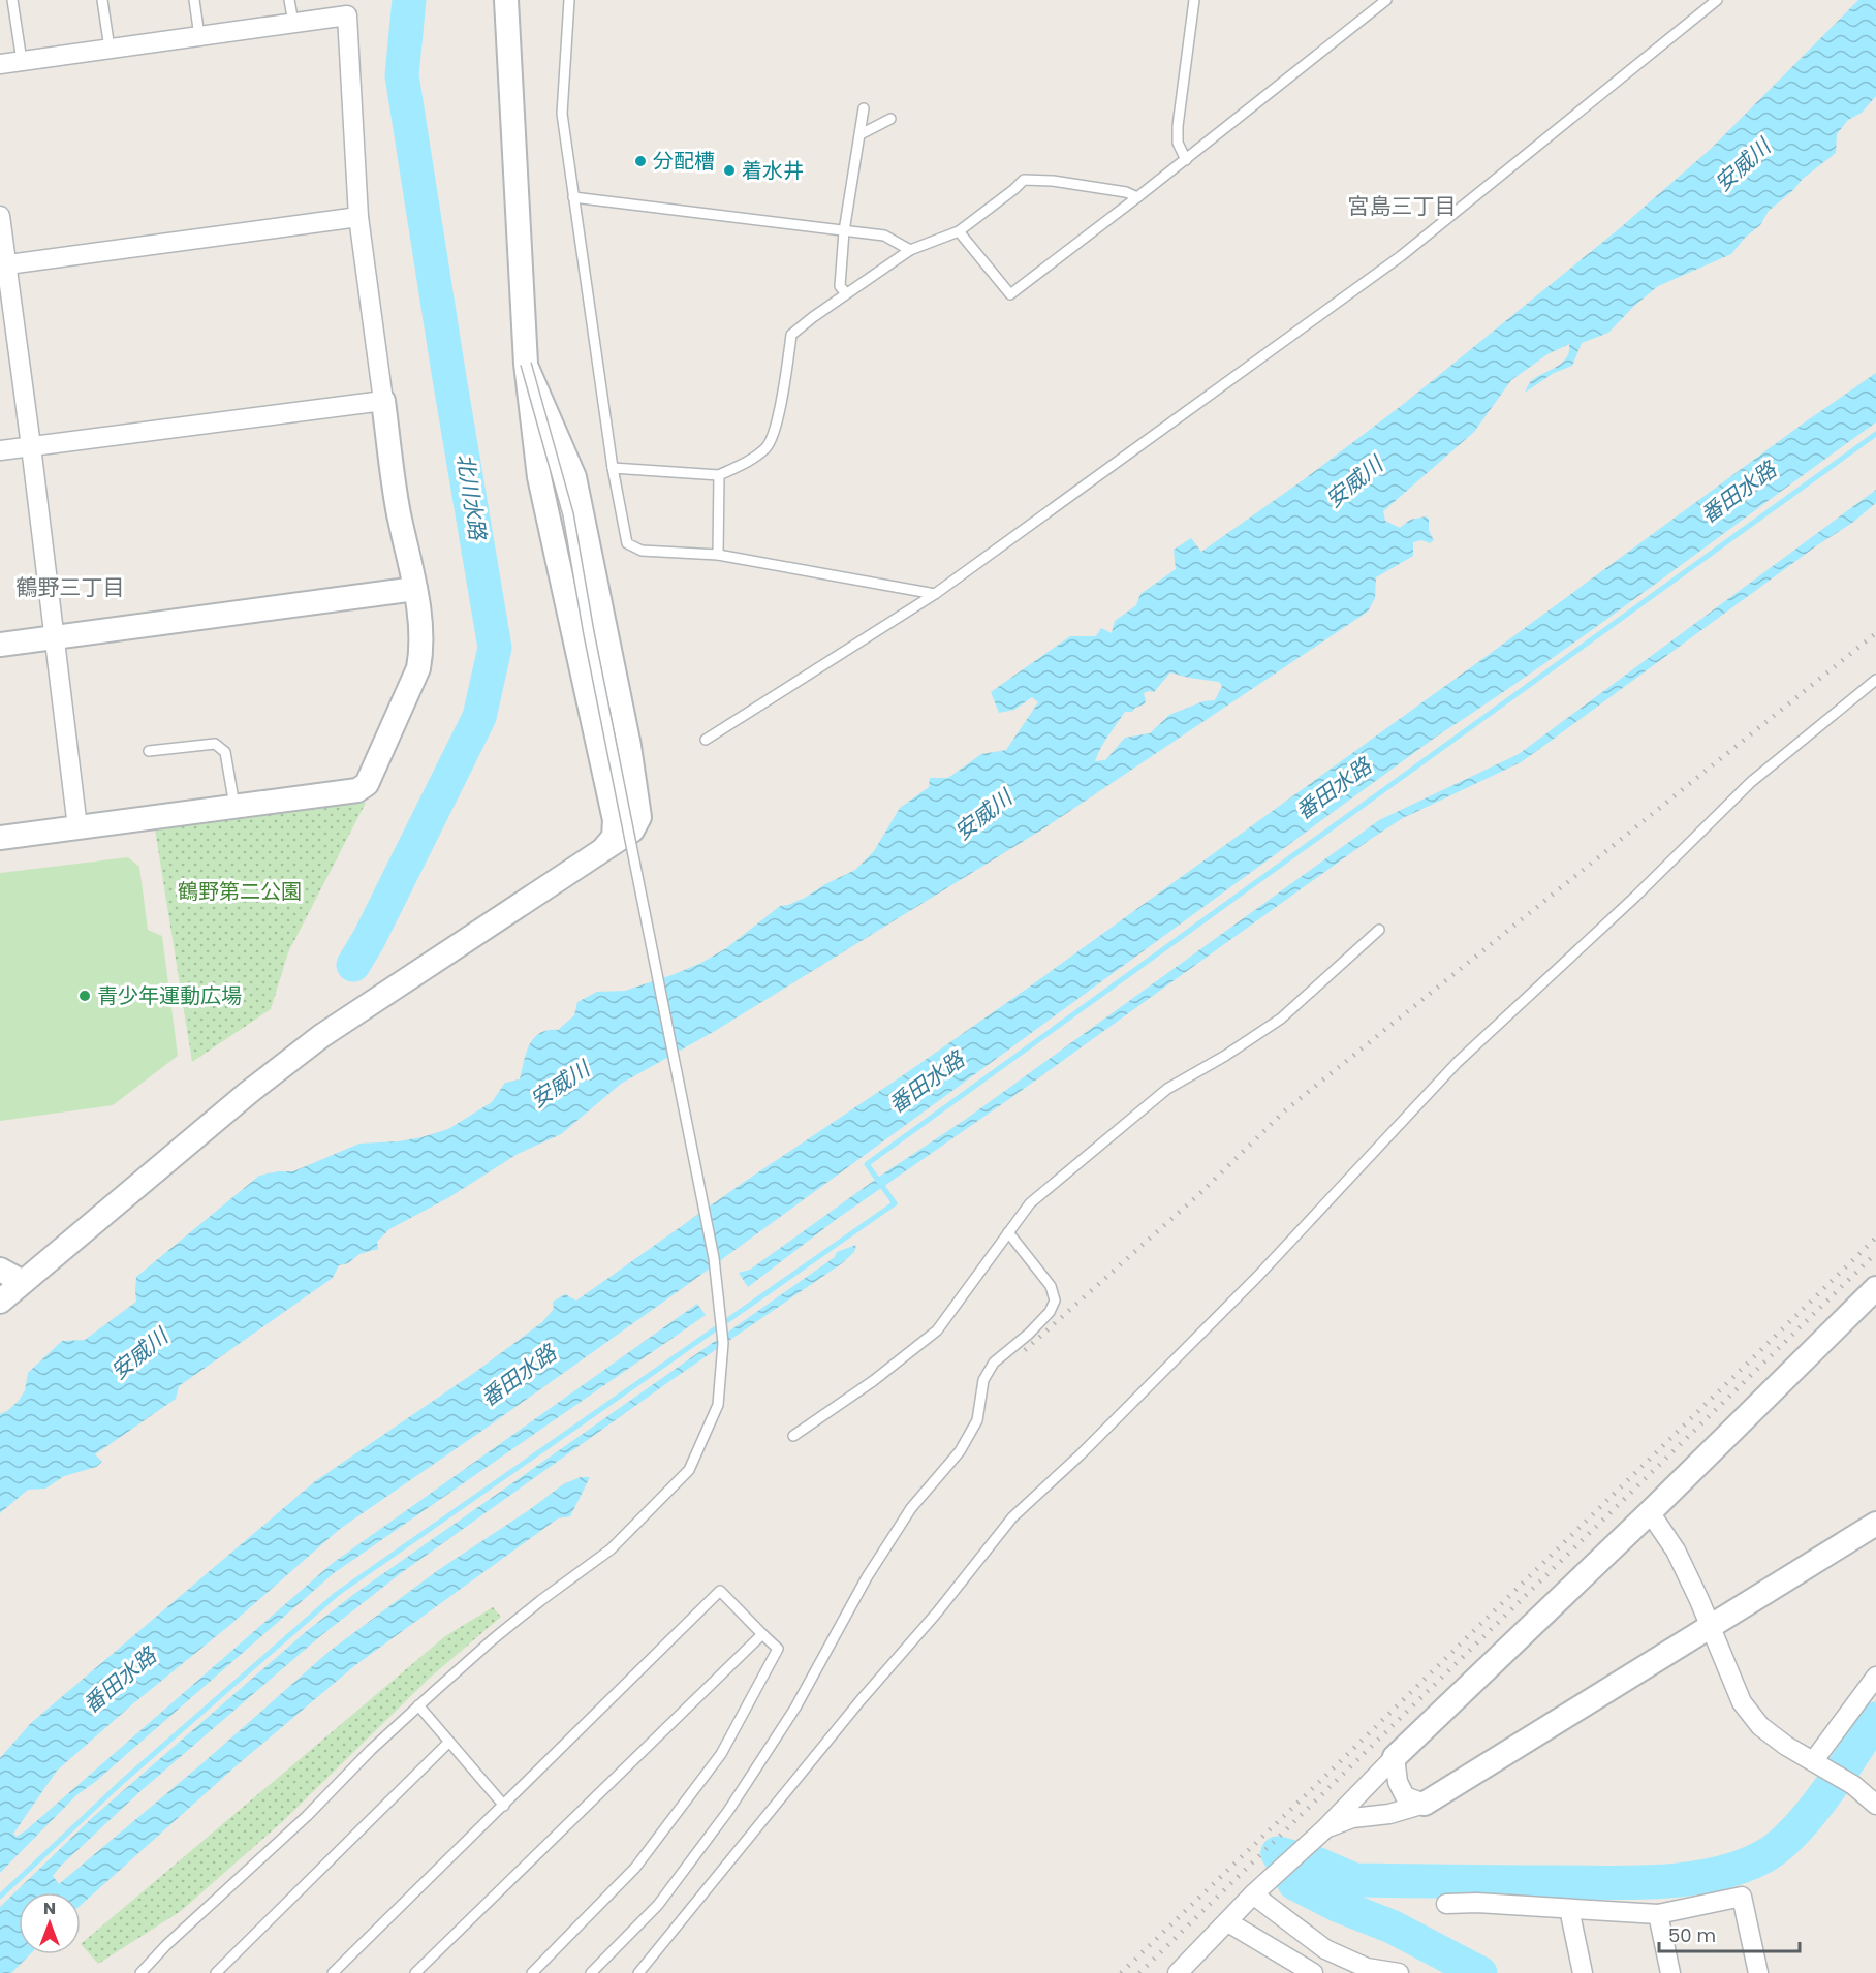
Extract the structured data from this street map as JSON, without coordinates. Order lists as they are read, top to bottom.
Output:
{
  "districts": ["宮島三丁目", "鶴野三丁目"],
  "water": ["安威川", "番田水路", "北川水路"],
  "parks": ["鶴野第二公園"],
  "places": ["分配槽", "着水井", "青少年運動広場"],
  "scale_bar": "50 m",
  "north": "top"
}
